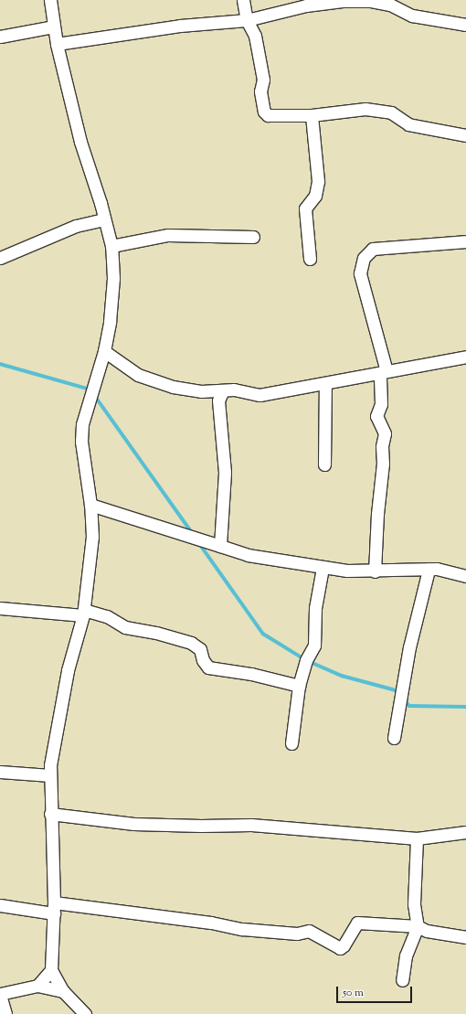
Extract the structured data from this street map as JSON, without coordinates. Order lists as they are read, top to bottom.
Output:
{
  "scale_bar": "50 m"
}
